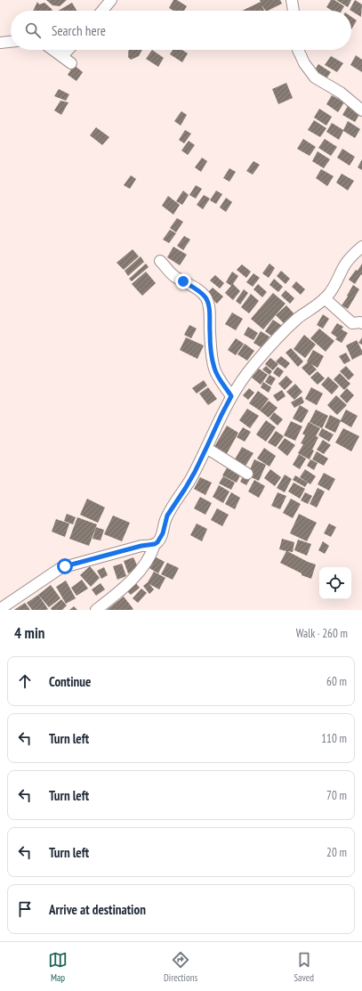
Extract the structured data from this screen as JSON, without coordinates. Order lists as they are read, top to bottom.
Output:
{
  "page": {
    "search": "Search here",
    "heading": ["4 min", "Walk · 260 m"],
    "list": [
      ["Continue", "60 m"],
      ["Turn left", "110 m"],
      ["Turn left", "70 m"],
      ["Turn left", "20 m"],
      "Arrive at destination"
    ],
    "nav": ["Map", "Directions", "Saved"]
  }
}
